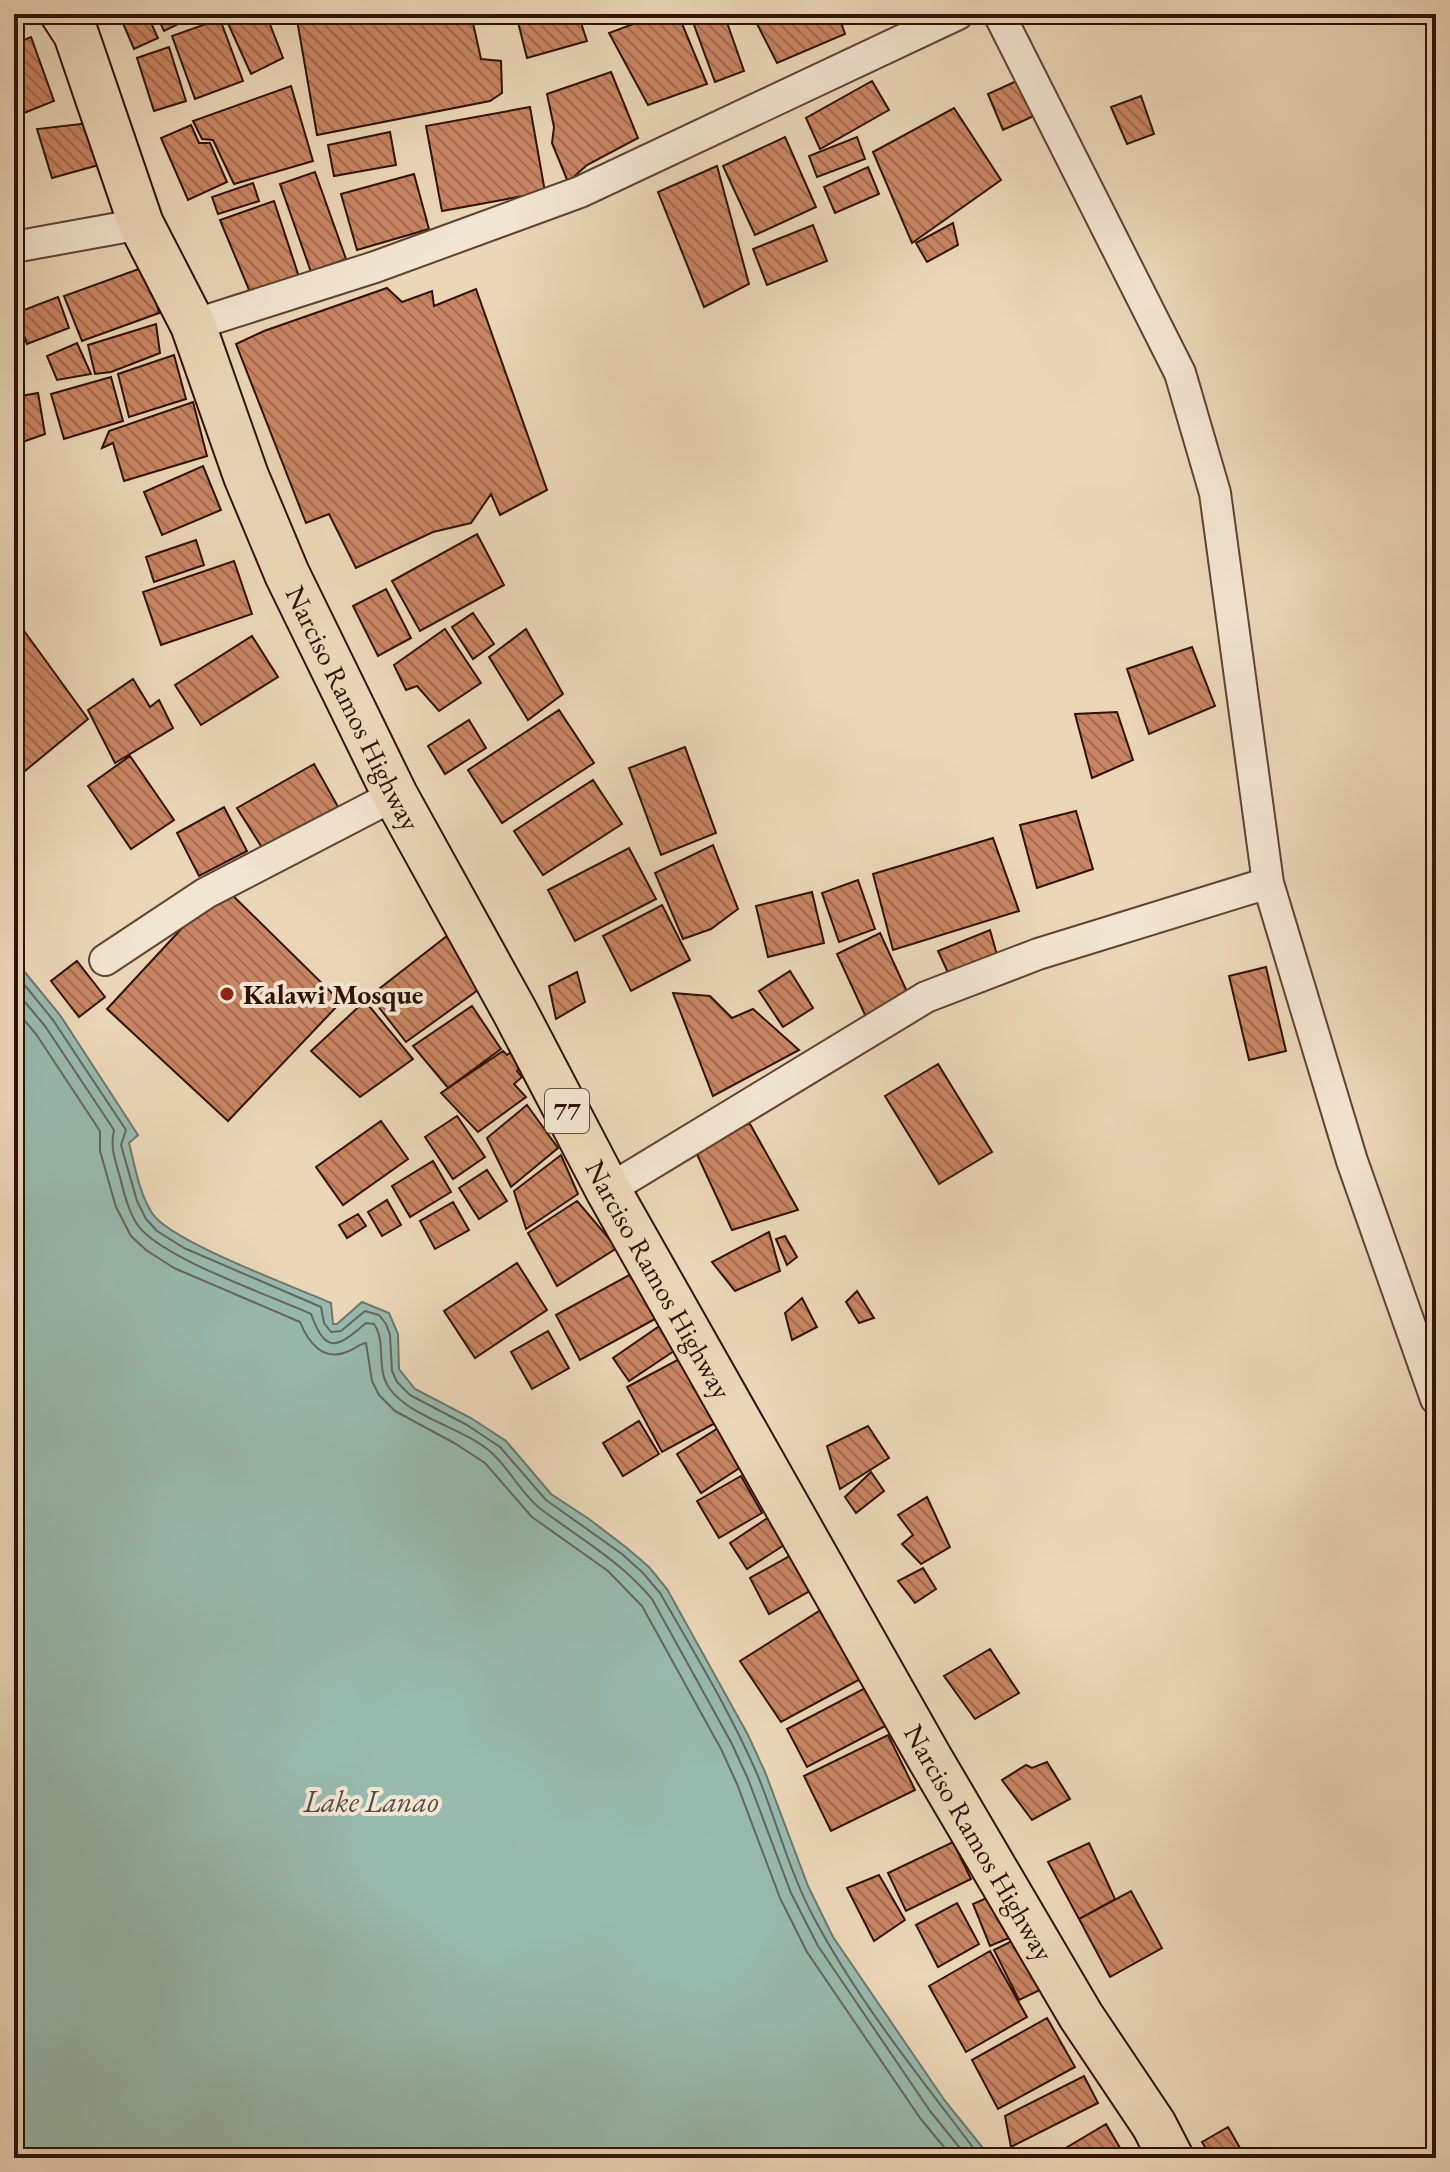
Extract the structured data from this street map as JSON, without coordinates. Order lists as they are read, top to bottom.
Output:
{
  "streets": {
    "highway": ["Narciso Ramos Highway", "77"]
  },
  "water": ["Lake Lanao"],
  "places": ["Kalawi Mosque"]
}
